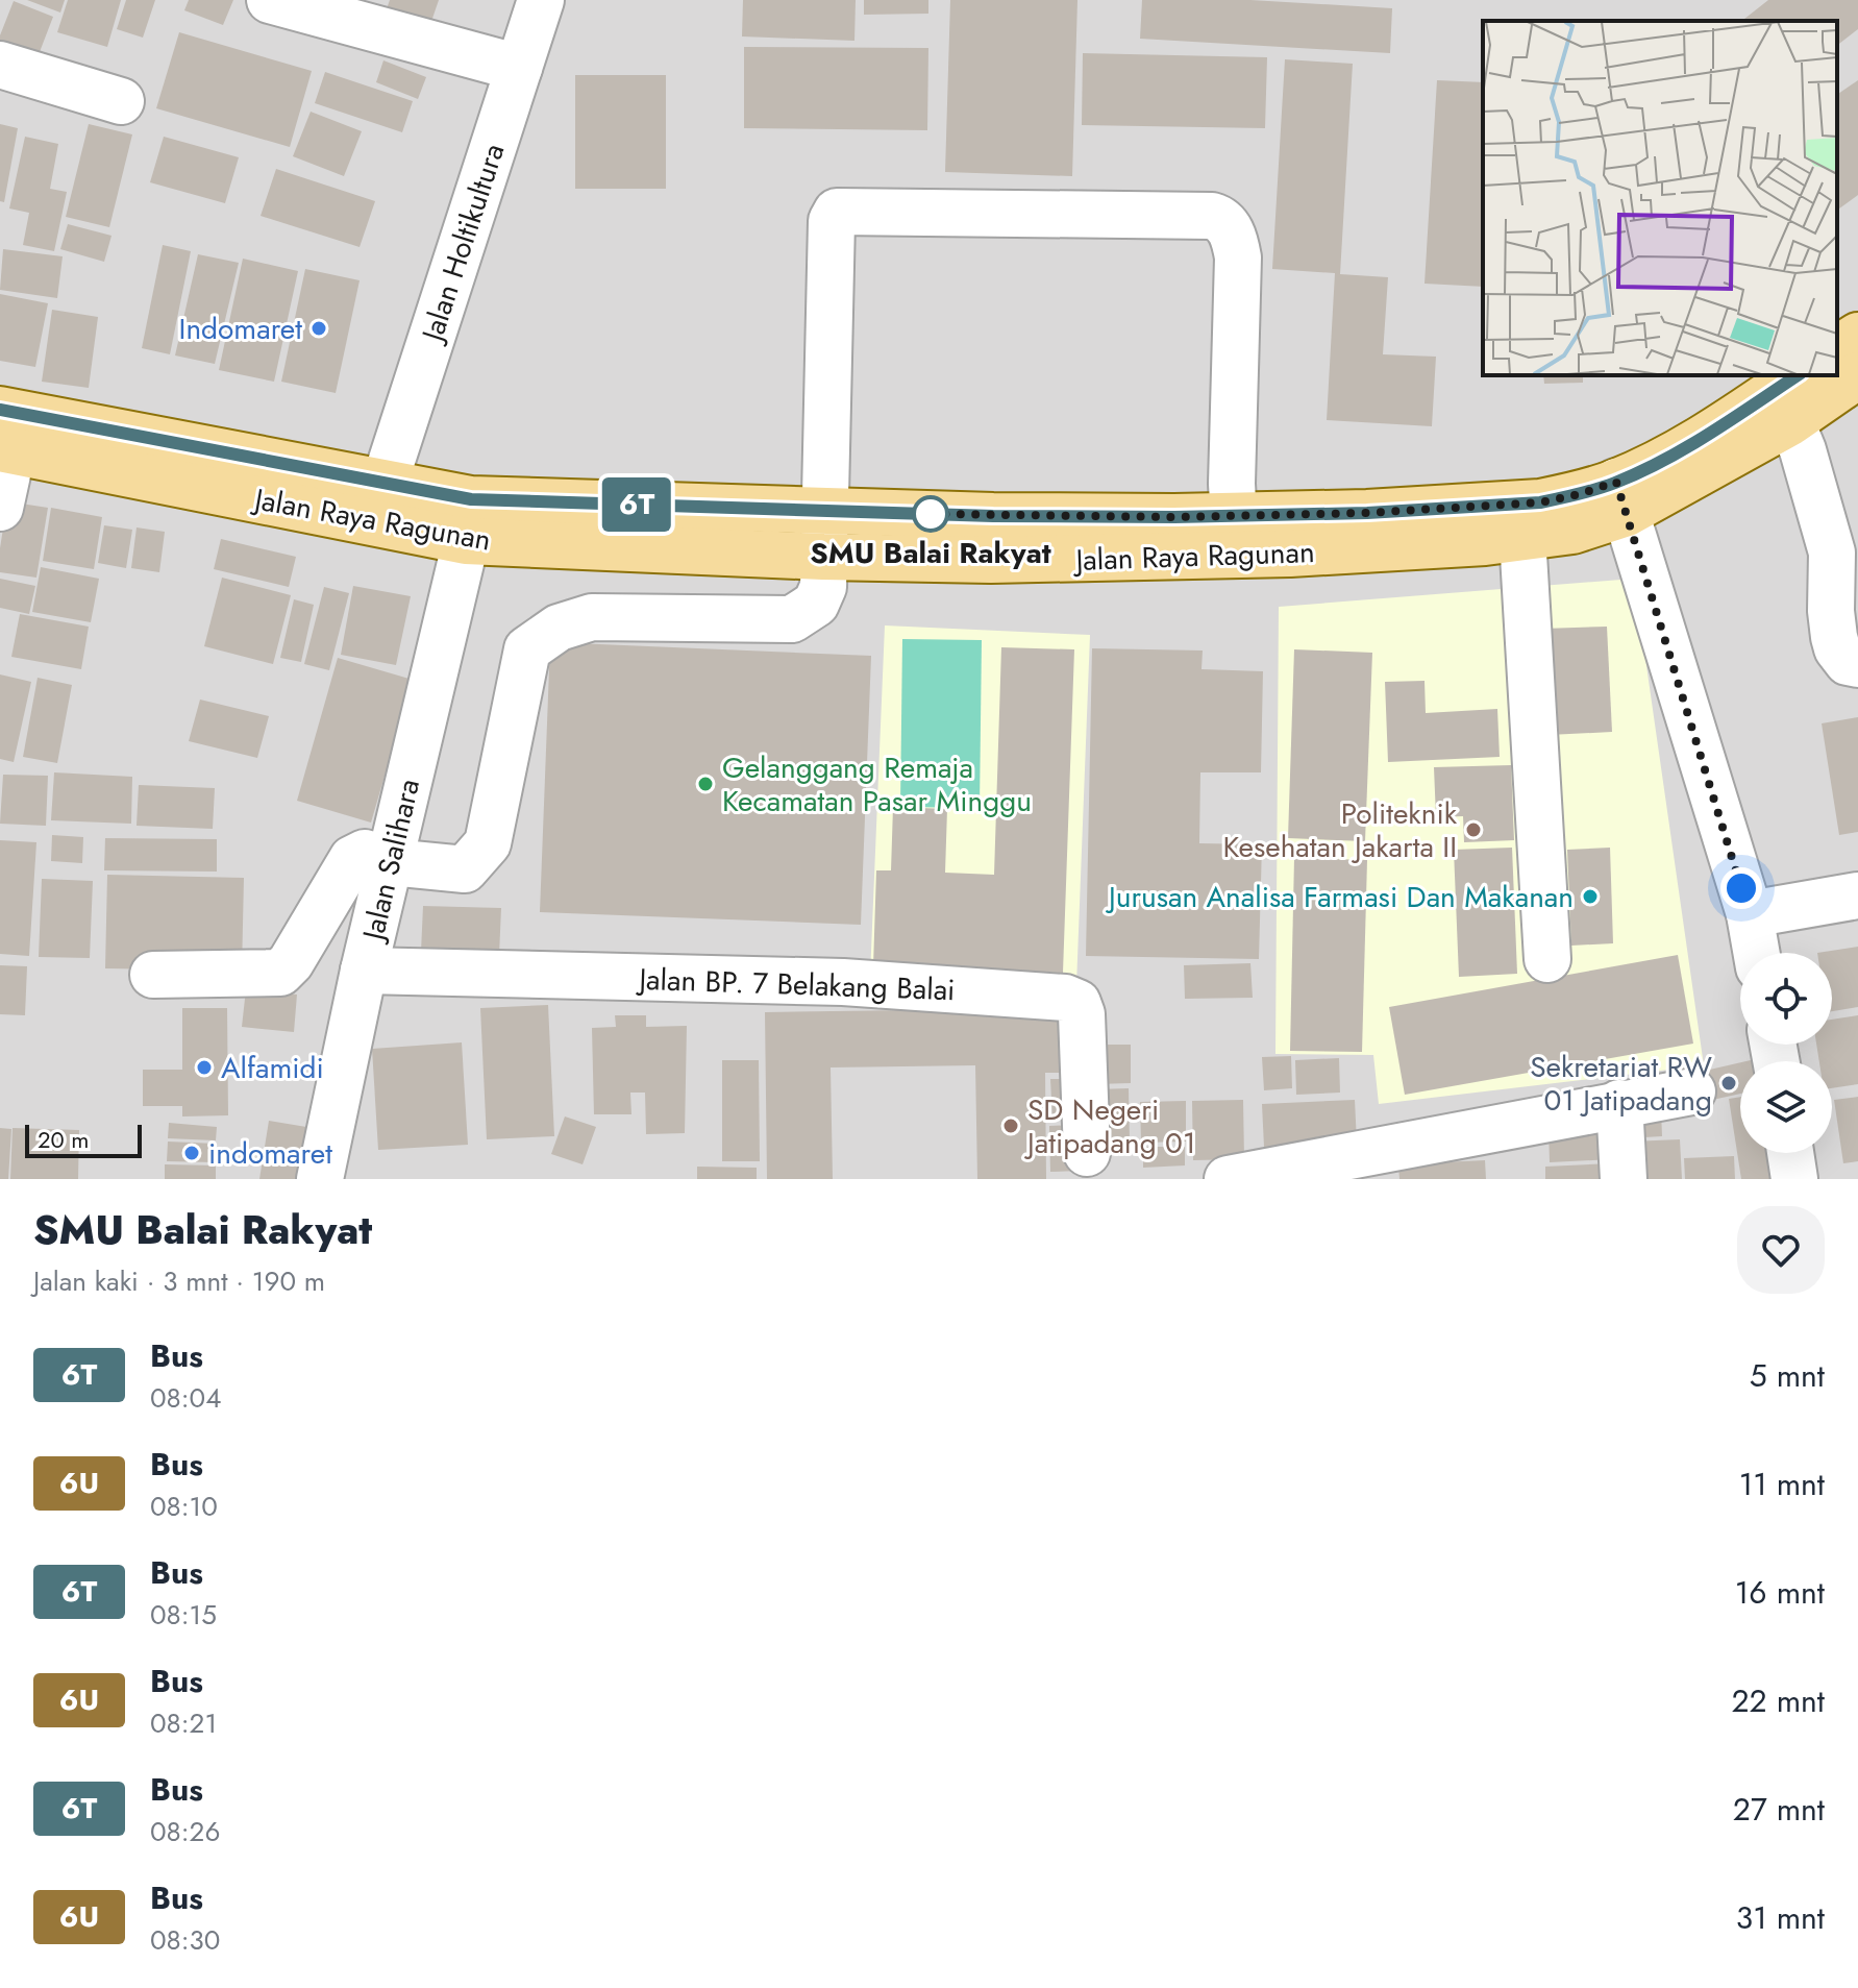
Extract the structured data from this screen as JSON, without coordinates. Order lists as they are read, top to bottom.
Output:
{
  "streets": {
    "main road": ["Jalan Raya Ragunan"],
    "street": ["Jalan Holtikultura", "Jalan Salihara", "Jalan BP. 7 Belakang Balai"]
  },
  "crossings": [
    ["Jalan Holtikultura", "Jalan Raya Ragunan"],
    ["Jalan Raya Ragunan", "Jalan Salihara"],
    ["Jalan Salihara", "Jalan BP. 7 Belakang Balai"]
  ],
  "places": [
    "Indomaret",
    "SMU Balai Rakyat",
    "Gelanggang Remaja Kecamatan Pasar Minggu",
    "Politeknik Kesehatan Jakarta II",
    "Jurusan Analisa Farmasi Dan Makanan",
    "Alfamidi",
    "Sekretariat RW 01 Jatipadang",
    "SD Negeri Jatipadang 01",
    "indomaret"
  ],
  "lines": ["bus line 6T"],
  "scale_bar": "20 m",
  "page": {
    "on_map": "6T",
    "scale": "20 m",
    "heading": ["SMU Balai Rakyat", "Jalan kaki · 3 mnt · 190 m"],
    "list": [
      {
        "mark": "6T",
        "name": "Bus",
        "note": "08:04",
        "value": "5 mnt"
      },
      {
        "mark": "6U",
        "name": "Bus",
        "note": "08:10",
        "value": "11 mnt"
      },
      {
        "mark": "6T",
        "name": "Bus",
        "note": "08:15",
        "value": "16 mnt"
      },
      {
        "mark": "6U",
        "name": "Bus",
        "note": "08:21",
        "value": "22 mnt"
      },
      {
        "mark": "6T",
        "name": "Bus",
        "note": "08:26",
        "value": "27 mnt"
      },
      {
        "mark": "6U",
        "name": "Bus",
        "note": "08:30",
        "value": "31 mnt"
      }
    ]
  }
}
